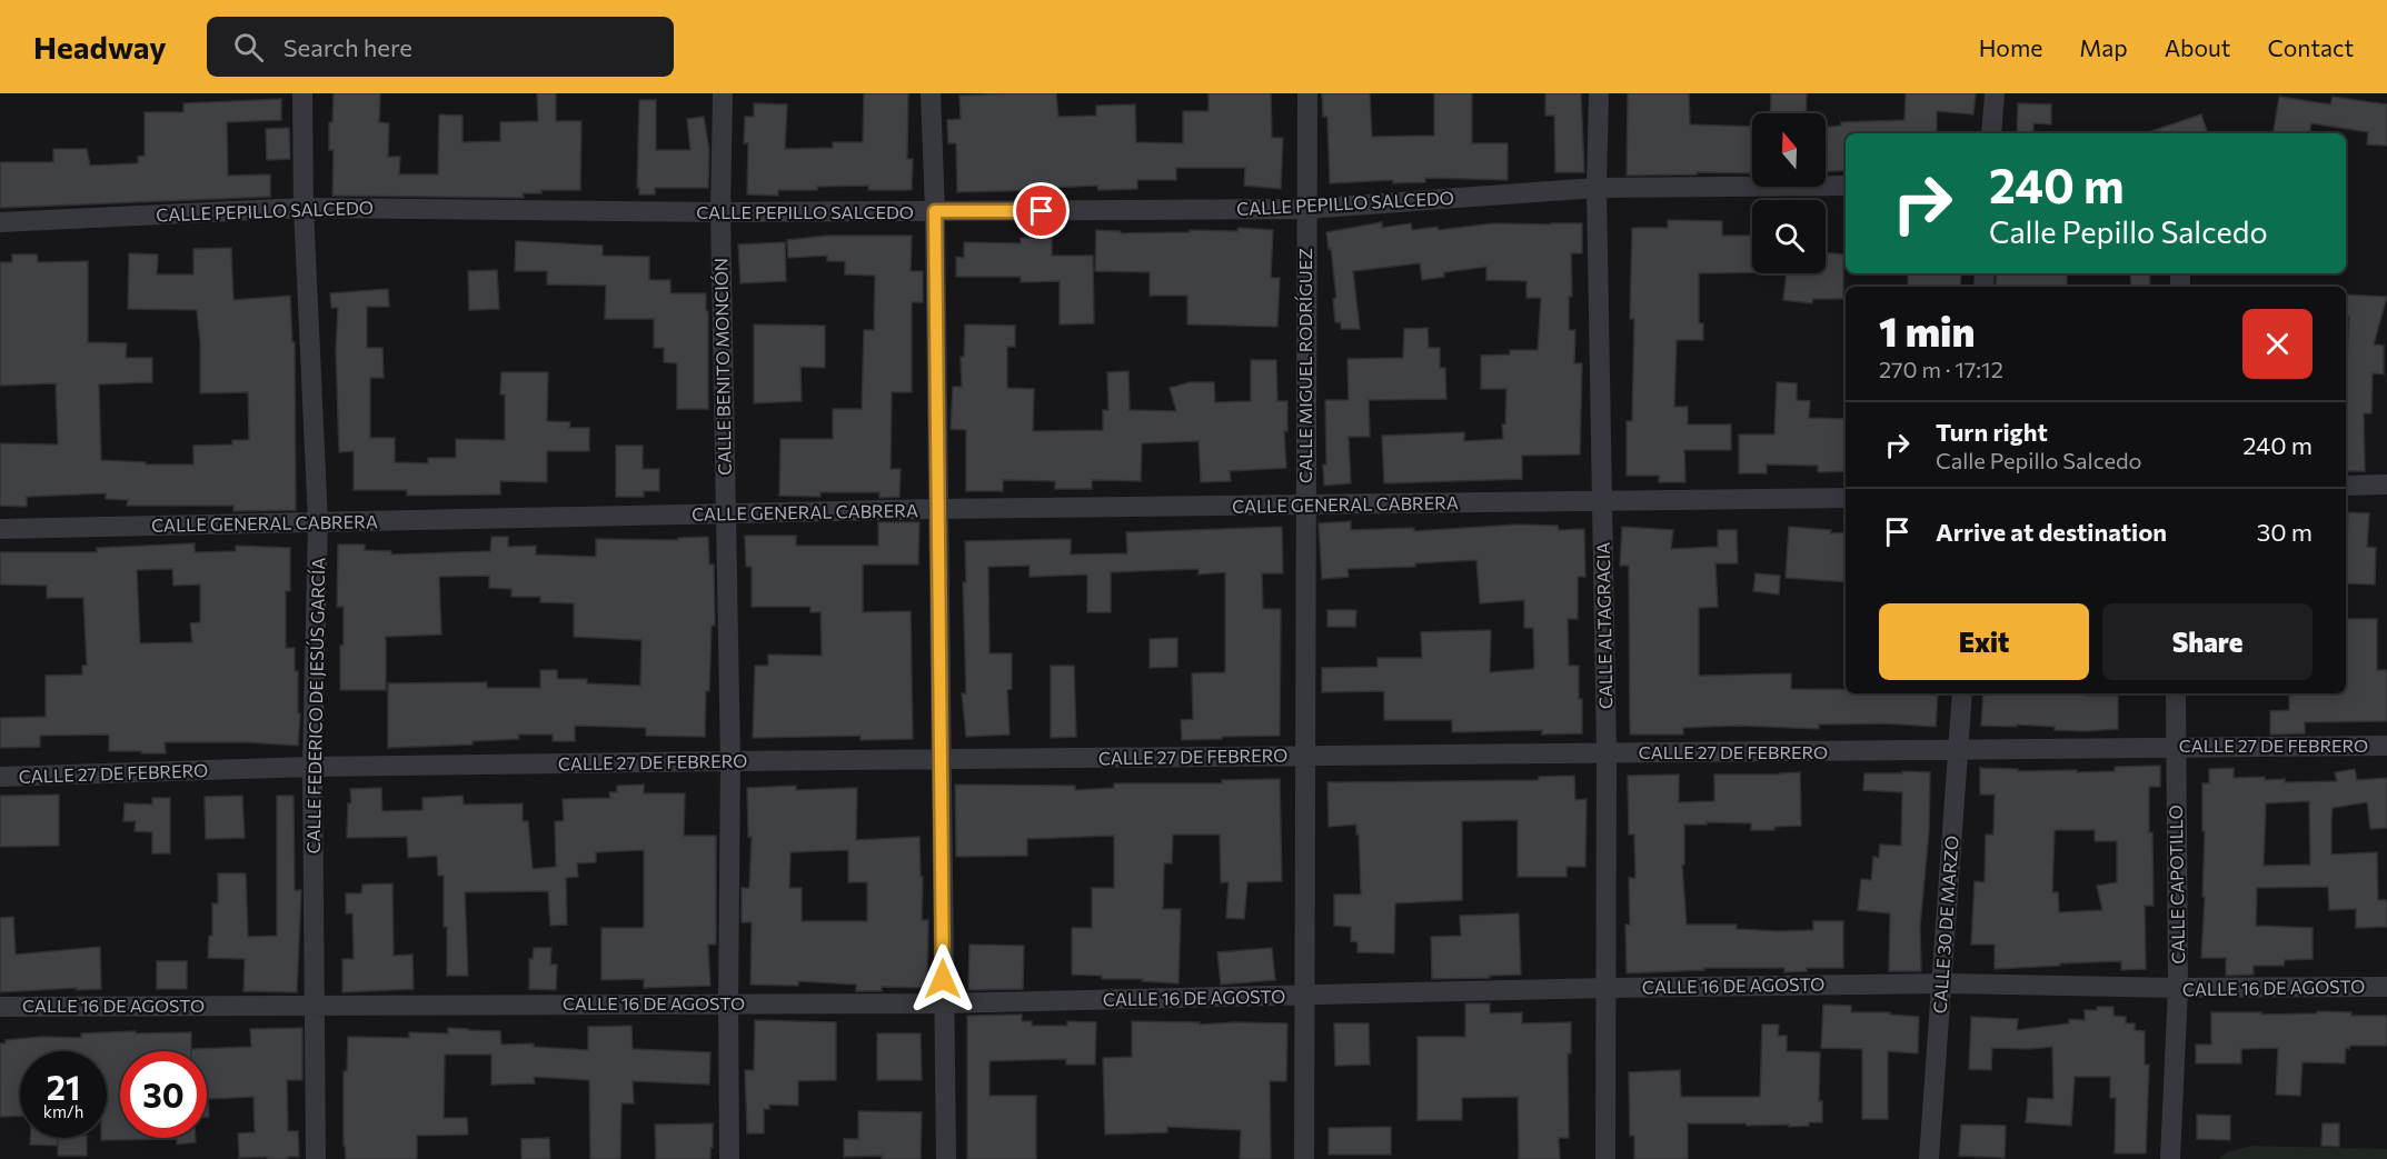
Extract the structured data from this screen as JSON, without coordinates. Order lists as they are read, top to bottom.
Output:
{
  "streets": {
    "street": [
      "CALLE PEPILLO SALCEDO",
      "CALLE MIGUEL RODRÍGUEZ",
      "CALLE BENITO MONCIÓN",
      "CALLE GENERAL CABRERA",
      "CALLE ALTAGRACIA",
      "CALLE FEDERICO DE JESÚS GARCÍA",
      "CALLE 27 DE FEBRERO",
      "CALLE CAPOTILLO",
      "CALLE 30 DE MARZO",
      "CALLE 16 DE AGOSTO"
    ]
  },
  "crossings": [
    ["CALLE PEPILLO SALCEDO", "CALLE MIGUEL RODRÍGUEZ"],
    ["CALLE PEPILLO SALCEDO", "CALLE BENITO MONCIÓN"],
    ["CALLE PEPILLO SALCEDO", "CALLE ALTAGRACIA"],
    ["CALLE PEPILLO SALCEDO", "CALLE FEDERICO DE JESÚS GARCÍA"],
    ["CALLE MIGUEL RODRÍGUEZ", "CALLE GENERAL CABRERA"],
    ["CALLE MIGUEL RODRÍGUEZ", "CALLE 27 DE FEBRERO"],
    ["CALLE MIGUEL RODRÍGUEZ", "CALLE 16 DE AGOSTO"],
    ["CALLE BENITO MONCIÓN", "CALLE GENERAL CABRERA"],
    ["CALLE BENITO MONCIÓN", "CALLE 27 DE FEBRERO"],
    ["CALLE BENITO MONCIÓN", "CALLE 16 DE AGOSTO"],
    ["CALLE GENERAL CABRERA", "CALLE ALTAGRACIA"],
    ["CALLE GENERAL CABRERA", "CALLE FEDERICO DE JESÚS GARCÍA"],
    ["CALLE ALTAGRACIA", "CALLE 27 DE FEBRERO"],
    ["CALLE ALTAGRACIA", "CALLE 16 DE AGOSTO"],
    ["CALLE FEDERICO DE JESÚS GARCÍA", "CALLE 27 DE FEBRERO"],
    ["CALLE FEDERICO DE JESÚS GARCÍA", "CALLE 16 DE AGOSTO"],
    ["CALLE 27 DE FEBRERO", "CALLE CAPOTILLO"],
    ["CALLE 27 DE FEBRERO", "CALLE 30 DE MARZO"],
    ["CALLE CAPOTILLO", "CALLE 16 DE AGOSTO"],
    ["CALLE 30 DE MARZO", "CALLE 16 DE AGOSTO"]
  ],
  "north": "top",
  "page": {
    "header": "Headway",
    "search": "Search here",
    "nav": [
      "Home",
      "Map",
      "About",
      "Contact"
    ],
    "turn": ["240 m", "Calle Pepillo Salcedo"],
    "heading": ["1 min", "270 m · 17:12"],
    "list": [
      {
        "name": "Turn right",
        "note": "Calle Pepillo Salcedo",
        "value": "240 m"
      },
      {
        "name": "Arrive at destination",
        "value": "30 m"
      }
    ],
    "buttons": ["Exit", "Share"],
    "speed": "21 km/h",
    "limit": "30"
  }
}
